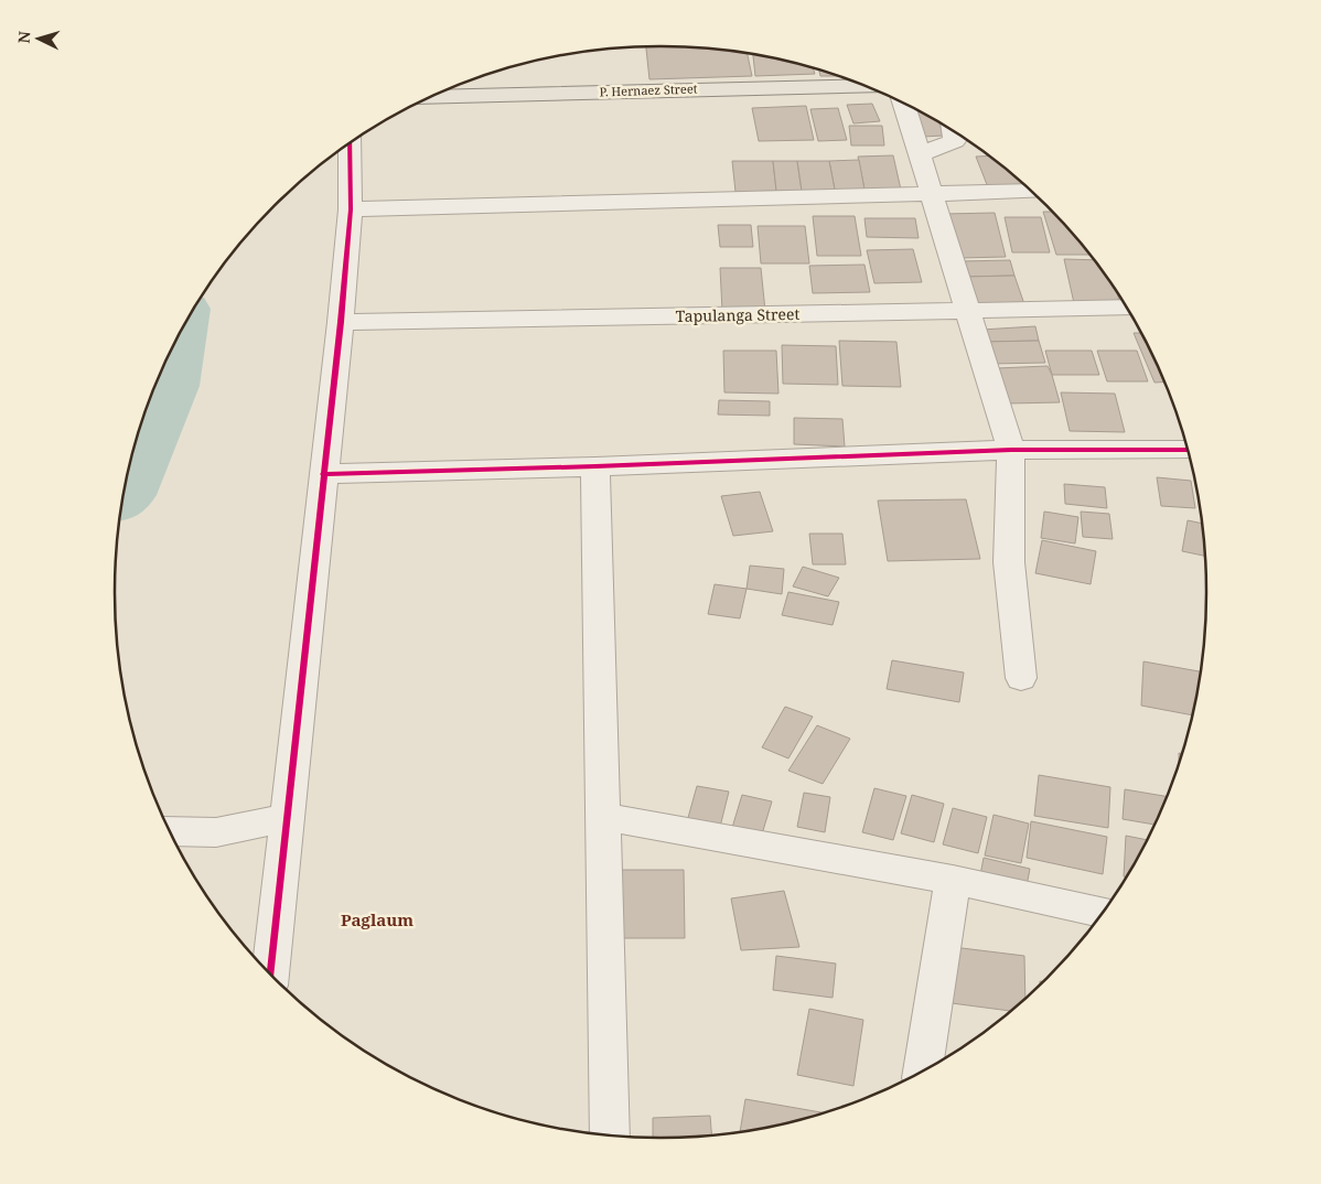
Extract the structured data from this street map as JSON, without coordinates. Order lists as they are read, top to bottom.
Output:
{
  "streets": {
    "main road": ["P. Hernaez Street"],
    "street": ["Tapulanga Street"]
  },
  "districts": ["Paglaum"],
  "north": "left"
}
